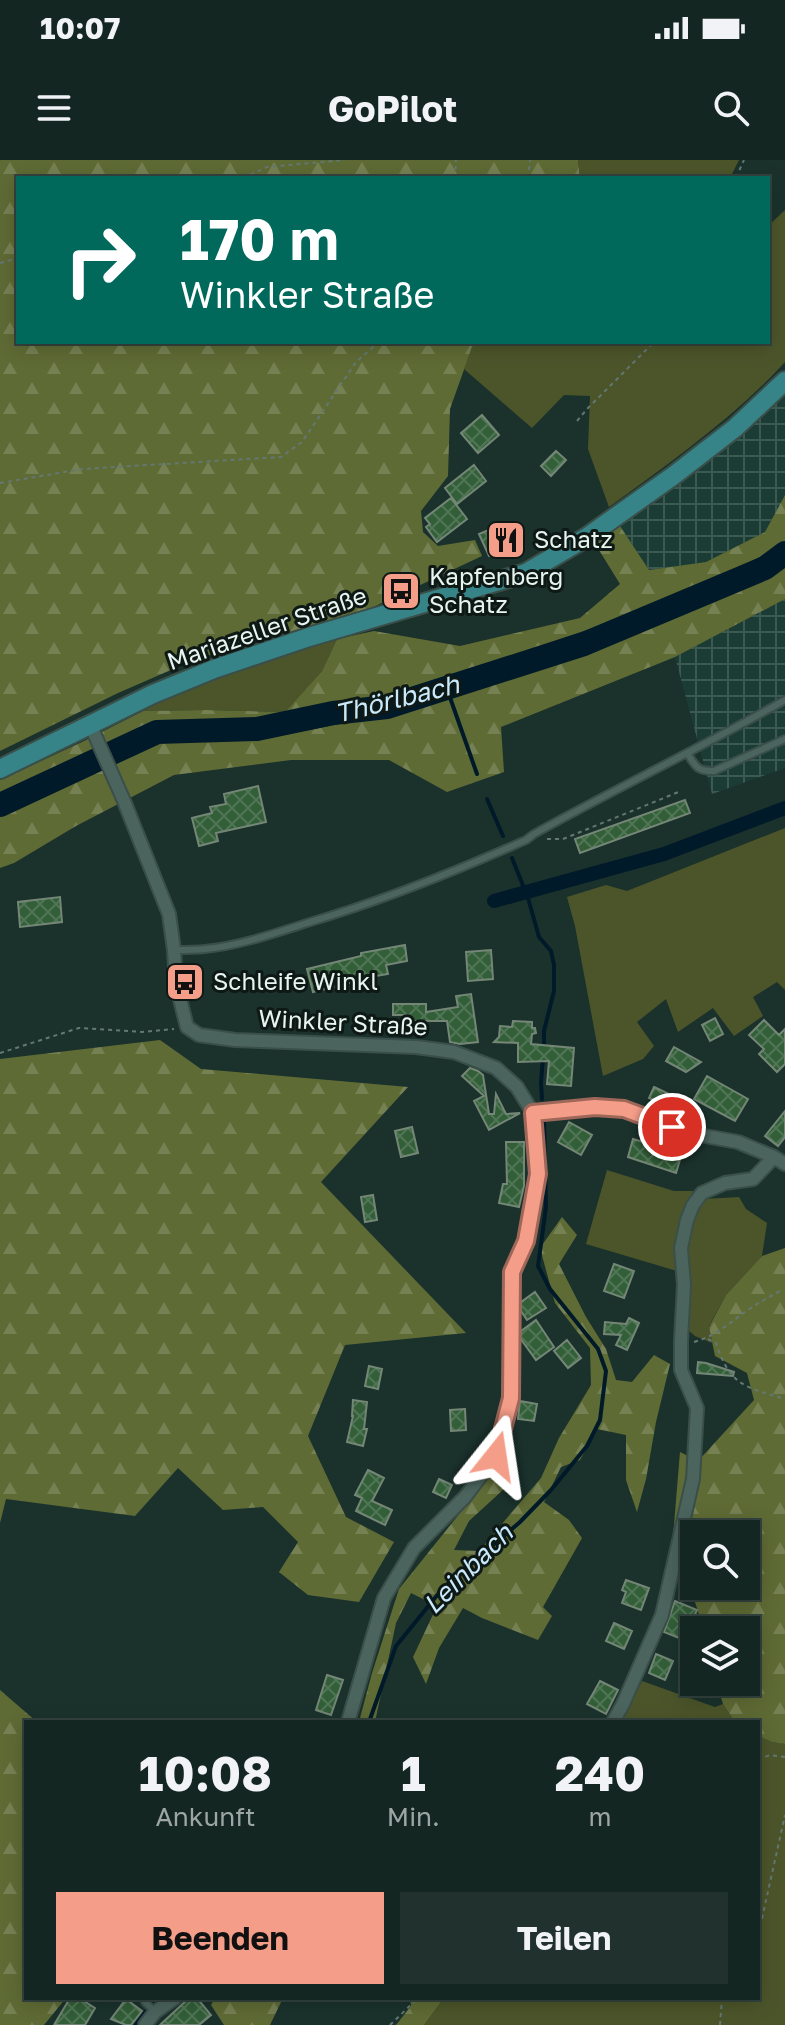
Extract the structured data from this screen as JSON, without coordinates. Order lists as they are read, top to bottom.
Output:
{
  "streets": {
    "main road": ["Mariazeller Straße"],
    "street": ["Winkler Straße"]
  },
  "water": ["Thörlbach", "Leinbach"],
  "places": {
    "restaurant": ["Schatz"],
    "bus stop": ["Kapfenberg Schatz", "Schleife Winkl"]
  },
  "page": {
    "status": "10:07",
    "header": "GoPilot",
    "turn": ["170 m", "Winkler Straße"],
    "eta": [
      "10:08",
      "Ankunft",
      "1",
      "Min.",
      "240",
      "m"
    ],
    "buttons": ["Beenden", "Teilen"]
  }
}
